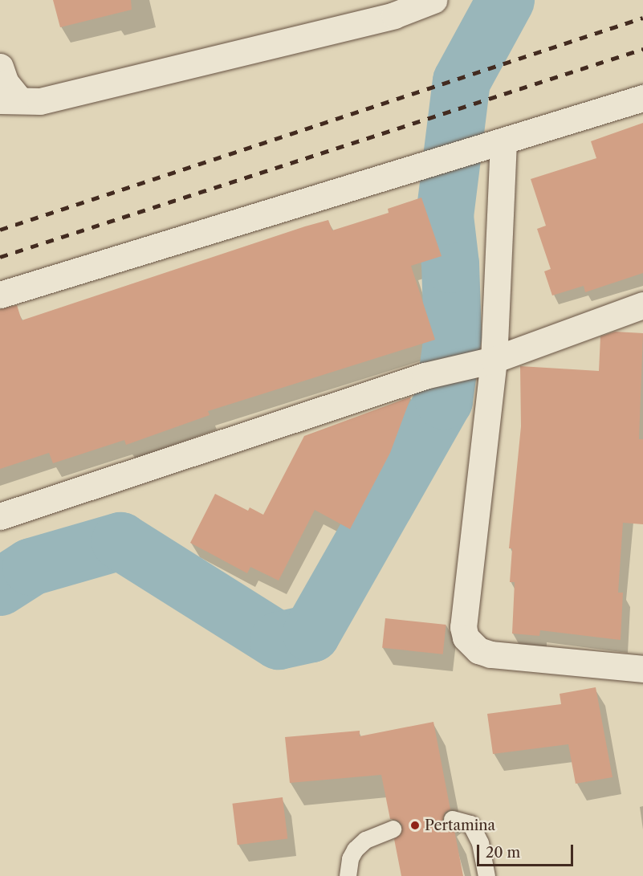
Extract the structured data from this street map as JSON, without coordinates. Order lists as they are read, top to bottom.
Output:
{
  "places": ["Pertamina"],
  "scale_bar": "20 m"
}
